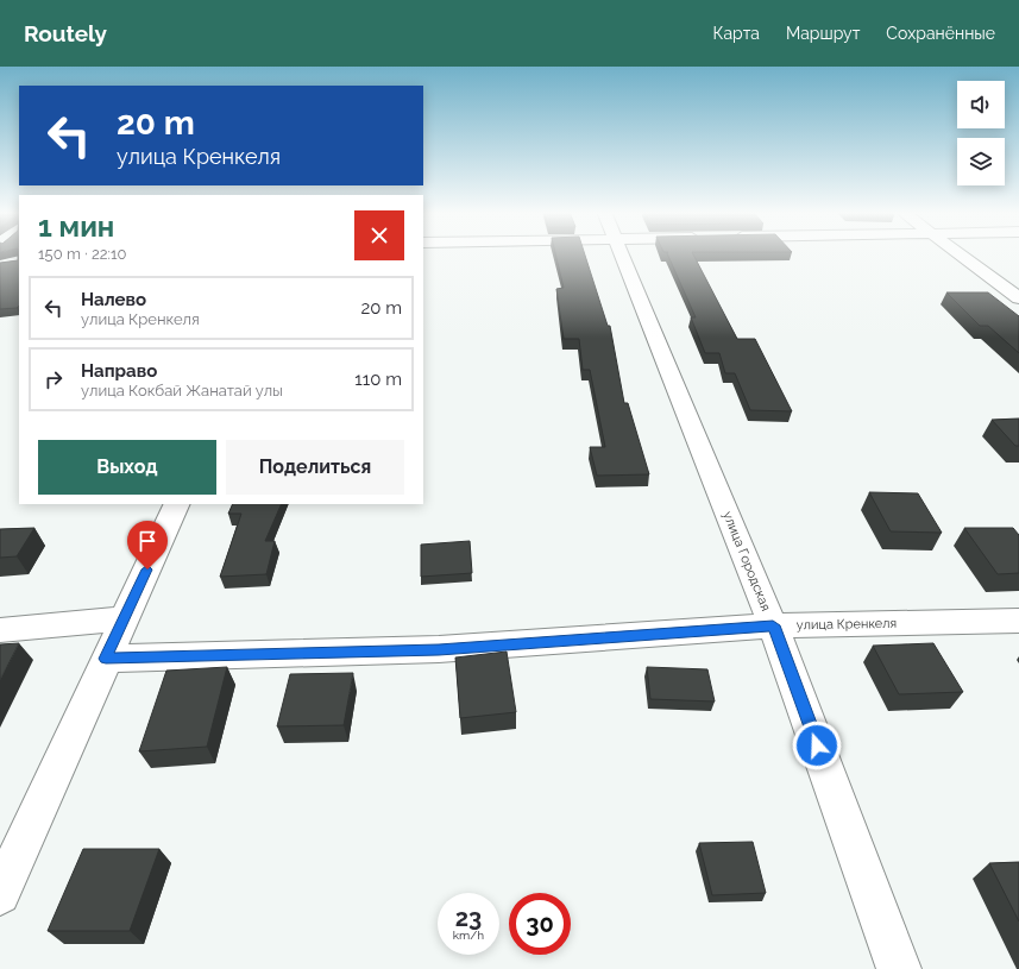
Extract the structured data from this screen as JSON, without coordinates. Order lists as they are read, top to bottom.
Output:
{
  "streets": {
    "street": ["улица Городская", "улица Кренкеля"]
  },
  "crossings": [
    ["улица Городская", "улица Кренкеля"]
  ],
  "page": {
    "header": "Routely",
    "nav": ["Карта", "Маршрут", "Сохранённые"],
    "turn": ["20 m", "улица Кренкеля"],
    "heading": ["1 мин", "150 m · 22:10"],
    "list": [
      {
        "name": "Налево",
        "note": "улица Кренкеля",
        "value": "20 m"
      },
      {
        "name": "Направо",
        "note": "улица Кокбай Жанатай улы",
        "value": "110 m"
      }
    ],
    "buttons": ["Выход", "Поделиться"],
    "speed": "23 km/h",
    "limit": "30"
  }
}
